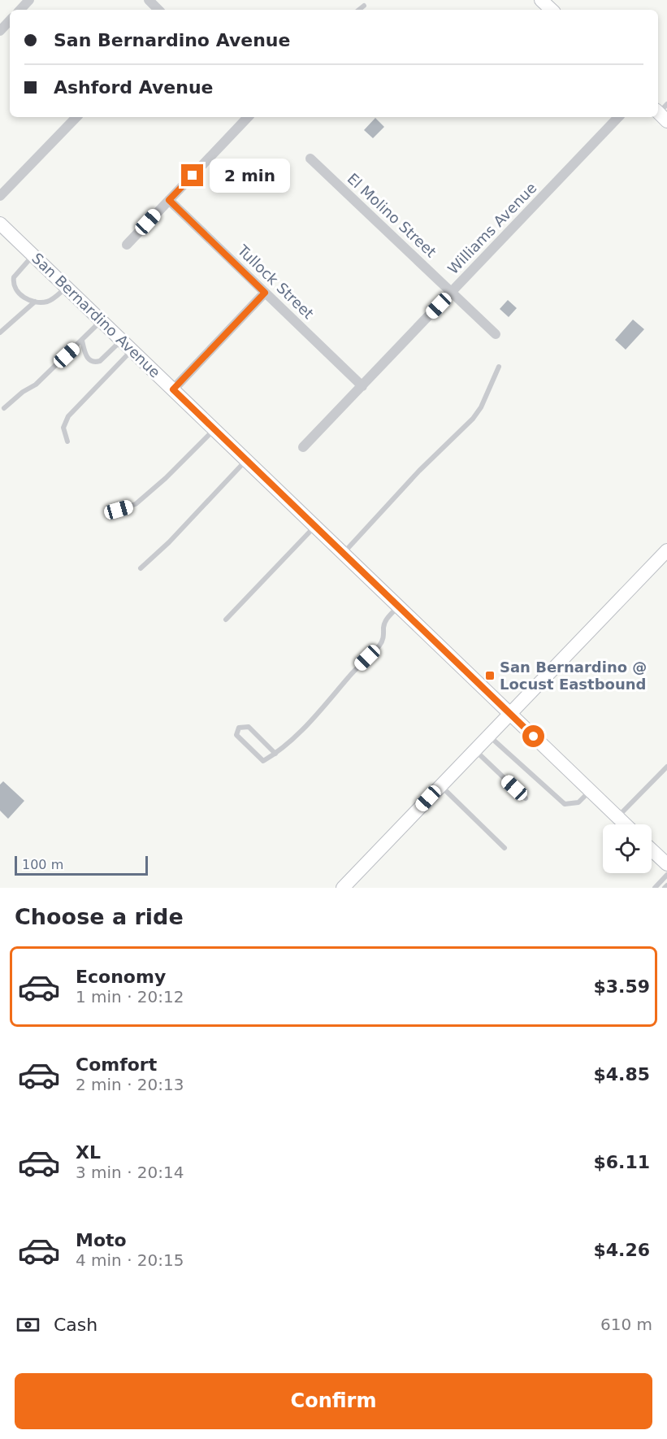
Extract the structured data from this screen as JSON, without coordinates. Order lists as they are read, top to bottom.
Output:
{
  "streets": {
    "main road": ["San Bernardino Avenue"],
    "street": ["El Molino Street", "Williams Avenue", "Tullock Street"]
  },
  "crossings": [
    ["El Molino Street", "Williams Avenue"],
    ["Williams Avenue", "Tullock Street"]
  ],
  "places": {
    "transit": ["San Bernardino @ Locust Eastbound"]
  },
  "scale_bar": "100 m",
  "page": {
    "banner": ["San Bernardino Avenue", "Ashford Avenue"],
    "bubble": "2 min",
    "scale": "100 m",
    "heading": "Choose a ride",
    "list": [
      {
        "name": "Economy",
        "note": "1 min · 20:12",
        "value": "$3.59"
      },
      {
        "name": "Comfort",
        "note": "2 min · 20:13",
        "value": "$4.85"
      },
      {
        "name": "XL",
        "note": "3 min · 20:14",
        "value": "$6.11"
      },
      {
        "name": "Moto",
        "note": "4 min · 20:15",
        "value": "$4.26"
      }
    ],
    "pay": ["Cash", "610 m"],
    "buttons": "Confirm"
  }
}
